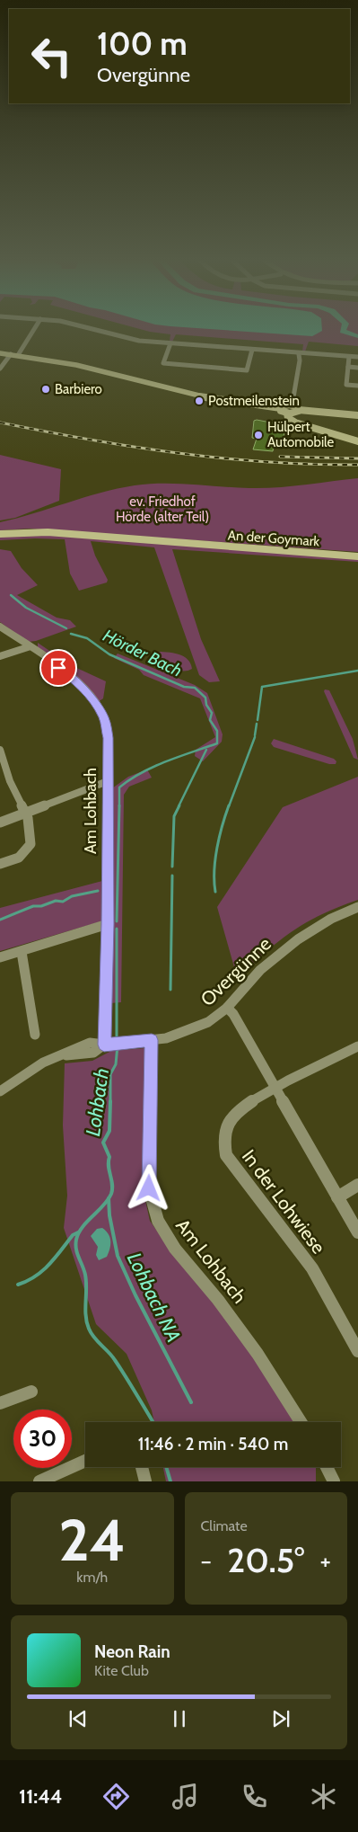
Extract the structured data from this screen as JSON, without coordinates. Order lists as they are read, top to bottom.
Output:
{
  "streets": {
    "main road": ["An der Goymark"],
    "street": ["Am Lohbach", "Overgünne", "In der Lohwiese"]
  },
  "crossings": [
    ["Am Lohbach", "Overgünne"]
  ],
  "water": ["Hörder Bach", "Lohbach", "Lohbach NA"],
  "parks": ["ev. Friedhof Hörde (alter Teil)"],
  "places": ["Barbiero", "Postmeilenstein", "Hülpert Automobile"],
  "page": {
    "turn": ["100 m", "Overgünne"],
    "limit": "30",
    "trip": "11:46 · 2 min · 540 m",
    "tile": [
      ["24", "km/h"],
      "Climate"
    ],
    "heat": ["−", "20.5°", "+"],
    "song": ["Neon Rain", "Kite Club"],
    "tabs": "11:44"
  }
}
